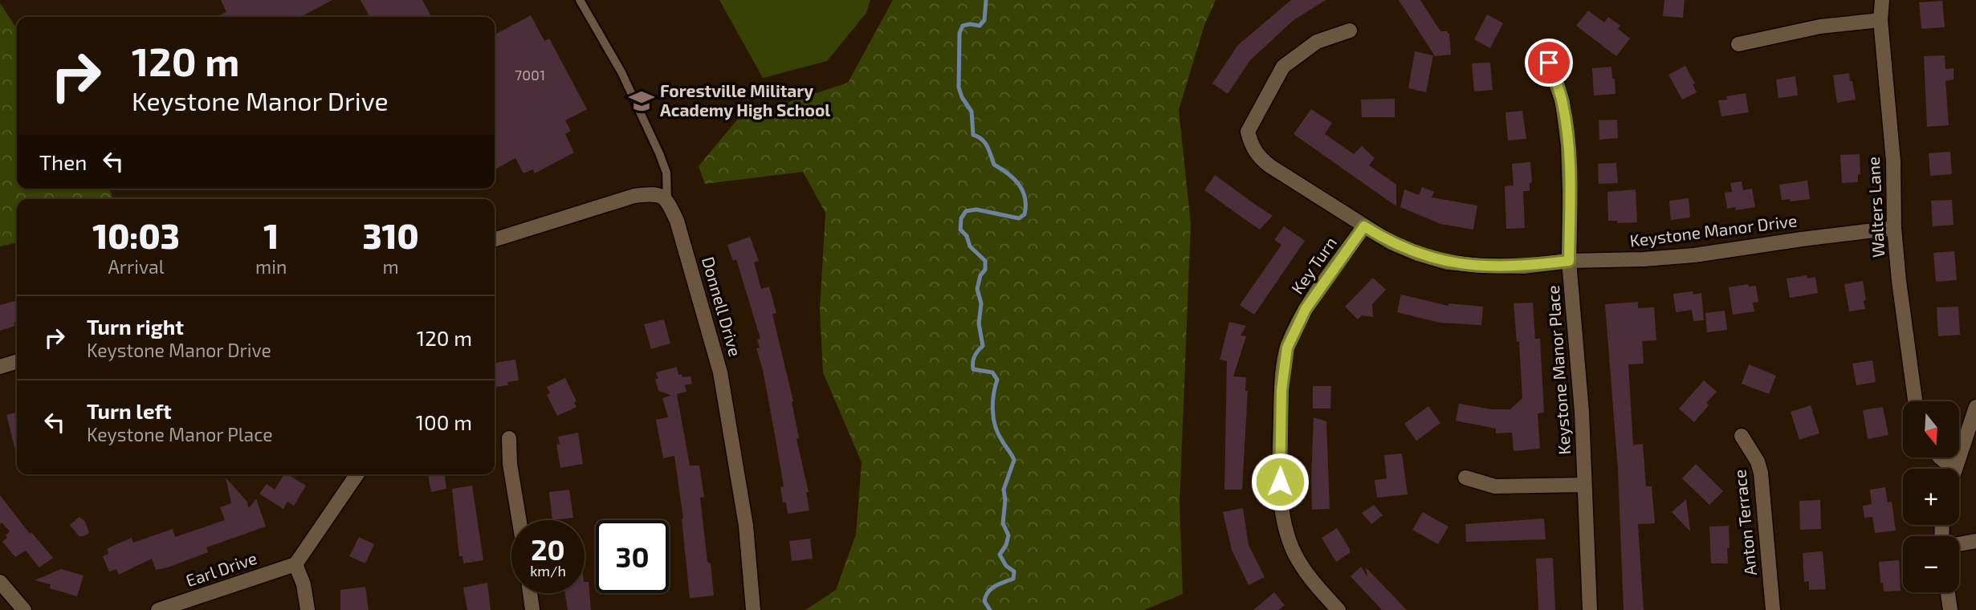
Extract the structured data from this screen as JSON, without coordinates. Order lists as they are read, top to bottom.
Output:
{
  "streets": {
    "street": [
      "Walters Lane",
      "Keystone Manor Drive",
      "Key Turn",
      "Donnell Drive",
      "Keystone Manor Place",
      "Anton Terrace",
      "Earl Drive"
    ]
  },
  "crossings": [
    ["Walters Lane", "Keystone Manor Drive"],
    ["Keystone Manor Drive", "Key Turn"],
    ["Keystone Manor Drive", "Keystone Manor Place"]
  ],
  "places": {
    "school or university": ["Forestville Military Academy High School"]
  },
  "house_numbers": ["7001"],
  "north": "bottom",
  "page": {
    "turn": ["120 m", "Keystone Manor Drive"],
    "then": "Then",
    "eta": [
      "10:03",
      "Arrival",
      "1",
      "min",
      "310",
      "m"
    ],
    "list": [
      {
        "name": "Turn right",
        "note": "Keystone Manor Drive",
        "value": "120 m"
      },
      {
        "name": "Turn left",
        "note": "Keystone Manor Place",
        "value": "100 m"
      }
    ],
    "map_buttons": ["+", "−"],
    "speed": "20 km/h",
    "limit": "30"
  }
}
